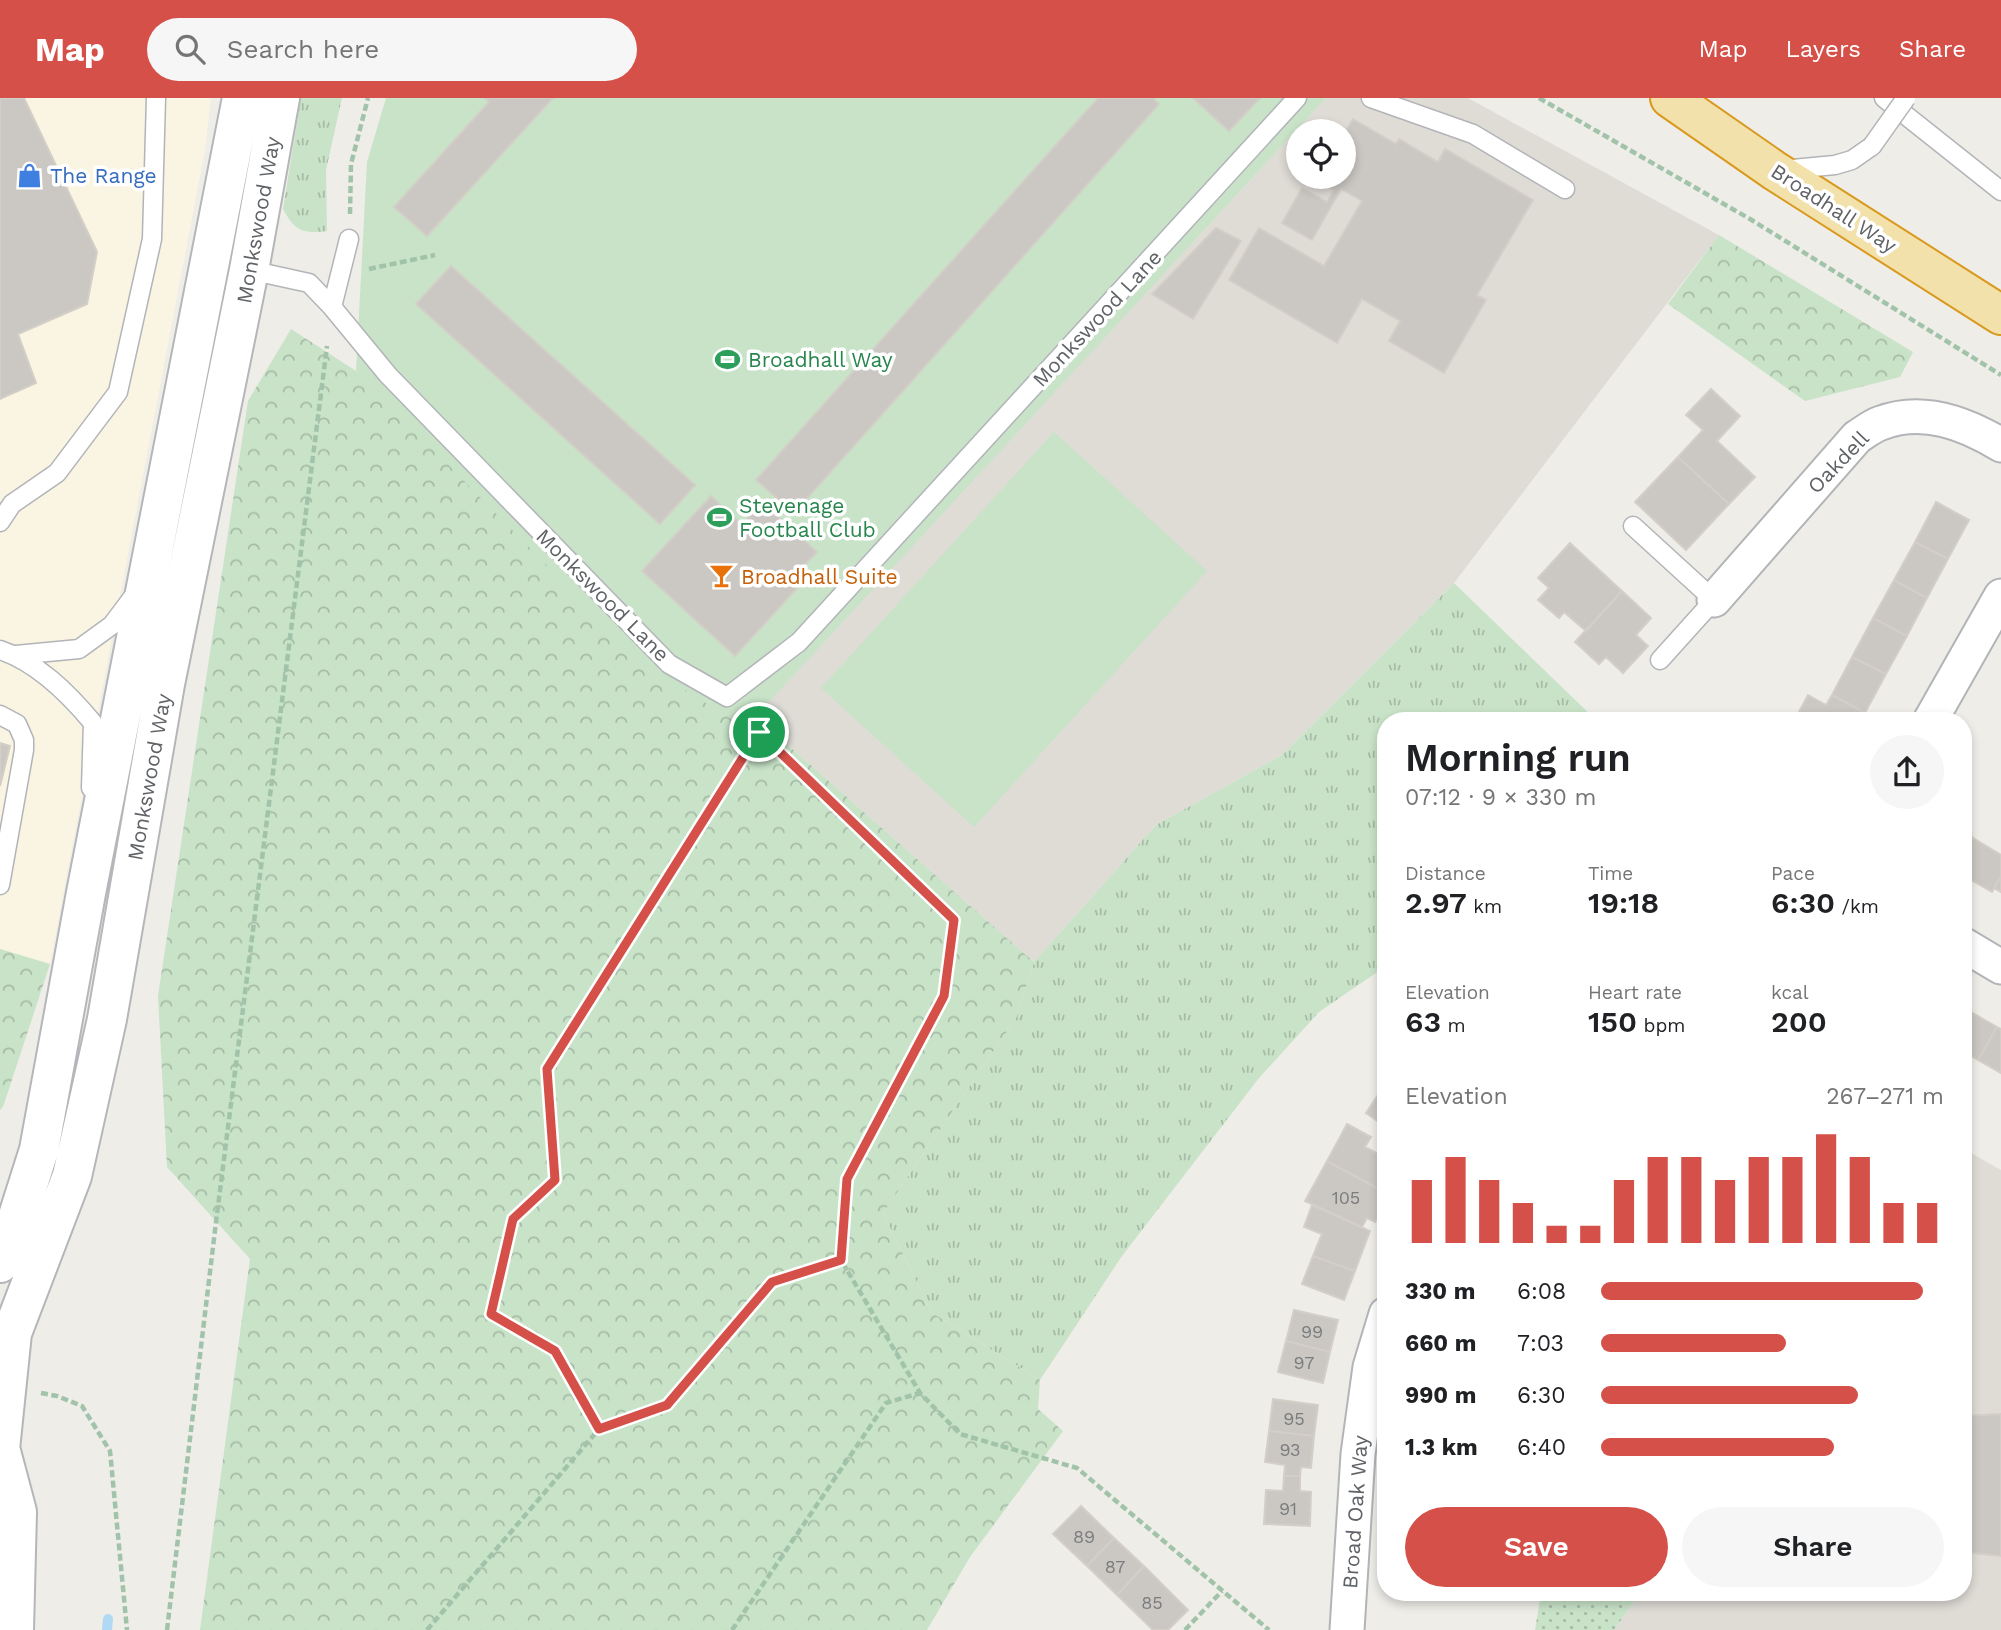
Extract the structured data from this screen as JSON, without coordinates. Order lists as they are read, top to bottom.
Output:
{
  "streets": {
    "highway": ["Broadhall Way"],
    "main road": ["Monkswood Way"],
    "street": ["Oakdell", "Broad Oak Way"],
    "lane": ["Monkswood Lane"]
  },
  "crossings": [
    ["Monkswood Way", "Monkswood Lane"]
  ],
  "places": {
    "shop": ["The Range"],
    "sports": ["Broadhall Way", "Stevenage Football Club"],
    "bar": ["Broadhall Suite"]
  },
  "house_numbers": [
    "105",
    "99",
    "97",
    "95",
    "93",
    "91",
    "89",
    "87",
    "85"
  ],
  "page": {
    "header": "Map",
    "search": "Search here",
    "nav": ["Map", "Layers", "Share"],
    "heading": ["Morning run", "07:12 · 9 × 330 m"],
    "stats": [
      ["Distance", "2.97 km"],
      ["Time", "19:18"],
      ["Pace", "6:30 /km"],
      ["Elevation", "63 m"],
      ["Heart rate", "150 bpm"],
      ["kcal", "200"]
    ],
    "chart": ["Elevation", "267–271 m"],
    "list": [
      {
        "name": "330 m",
        "note": "6:08"
      },
      {
        "name": "660 m",
        "note": "7:03"
      },
      {
        "name": "990 m",
        "note": "6:30"
      },
      {
        "name": "1.3 km",
        "note": "6:40"
      }
    ],
    "buttons": ["Save", "Share"]
  }
}
